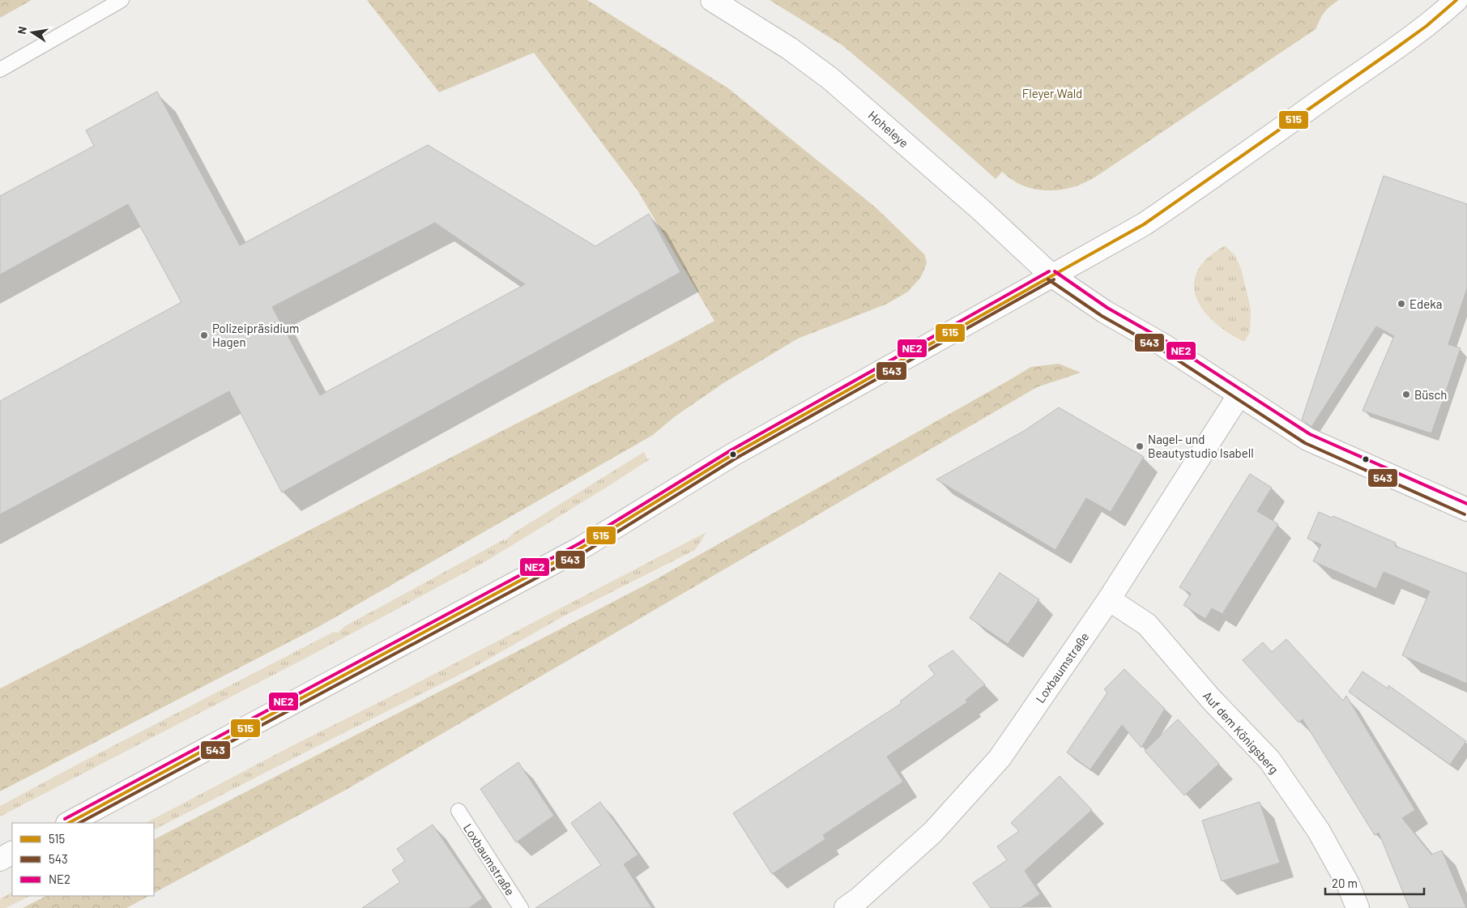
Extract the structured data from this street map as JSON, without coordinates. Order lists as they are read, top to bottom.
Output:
{
  "streets": {
    "street": ["Hoheleye", "Loxbaumstraße", "Auf dem Königsberg"]
  },
  "crossings": [
    ["Hoheleye", "Loxbaumstraße"],
    ["Loxbaumstraße", "Auf dem Königsberg"]
  ],
  "parks": ["Fleyer Wald"],
  "places": [
    "Edeka",
    "Polizeipräsidium Hagen",
    "Büsch",
    "Nagel- und Beautystudio Isabell"
  ],
  "lines": ["transit line 515", "transit line NE2", "transit line 543"],
  "legend": ["515", "543", "NE2"],
  "scale_bar": "20 m",
  "north": "left"
}
